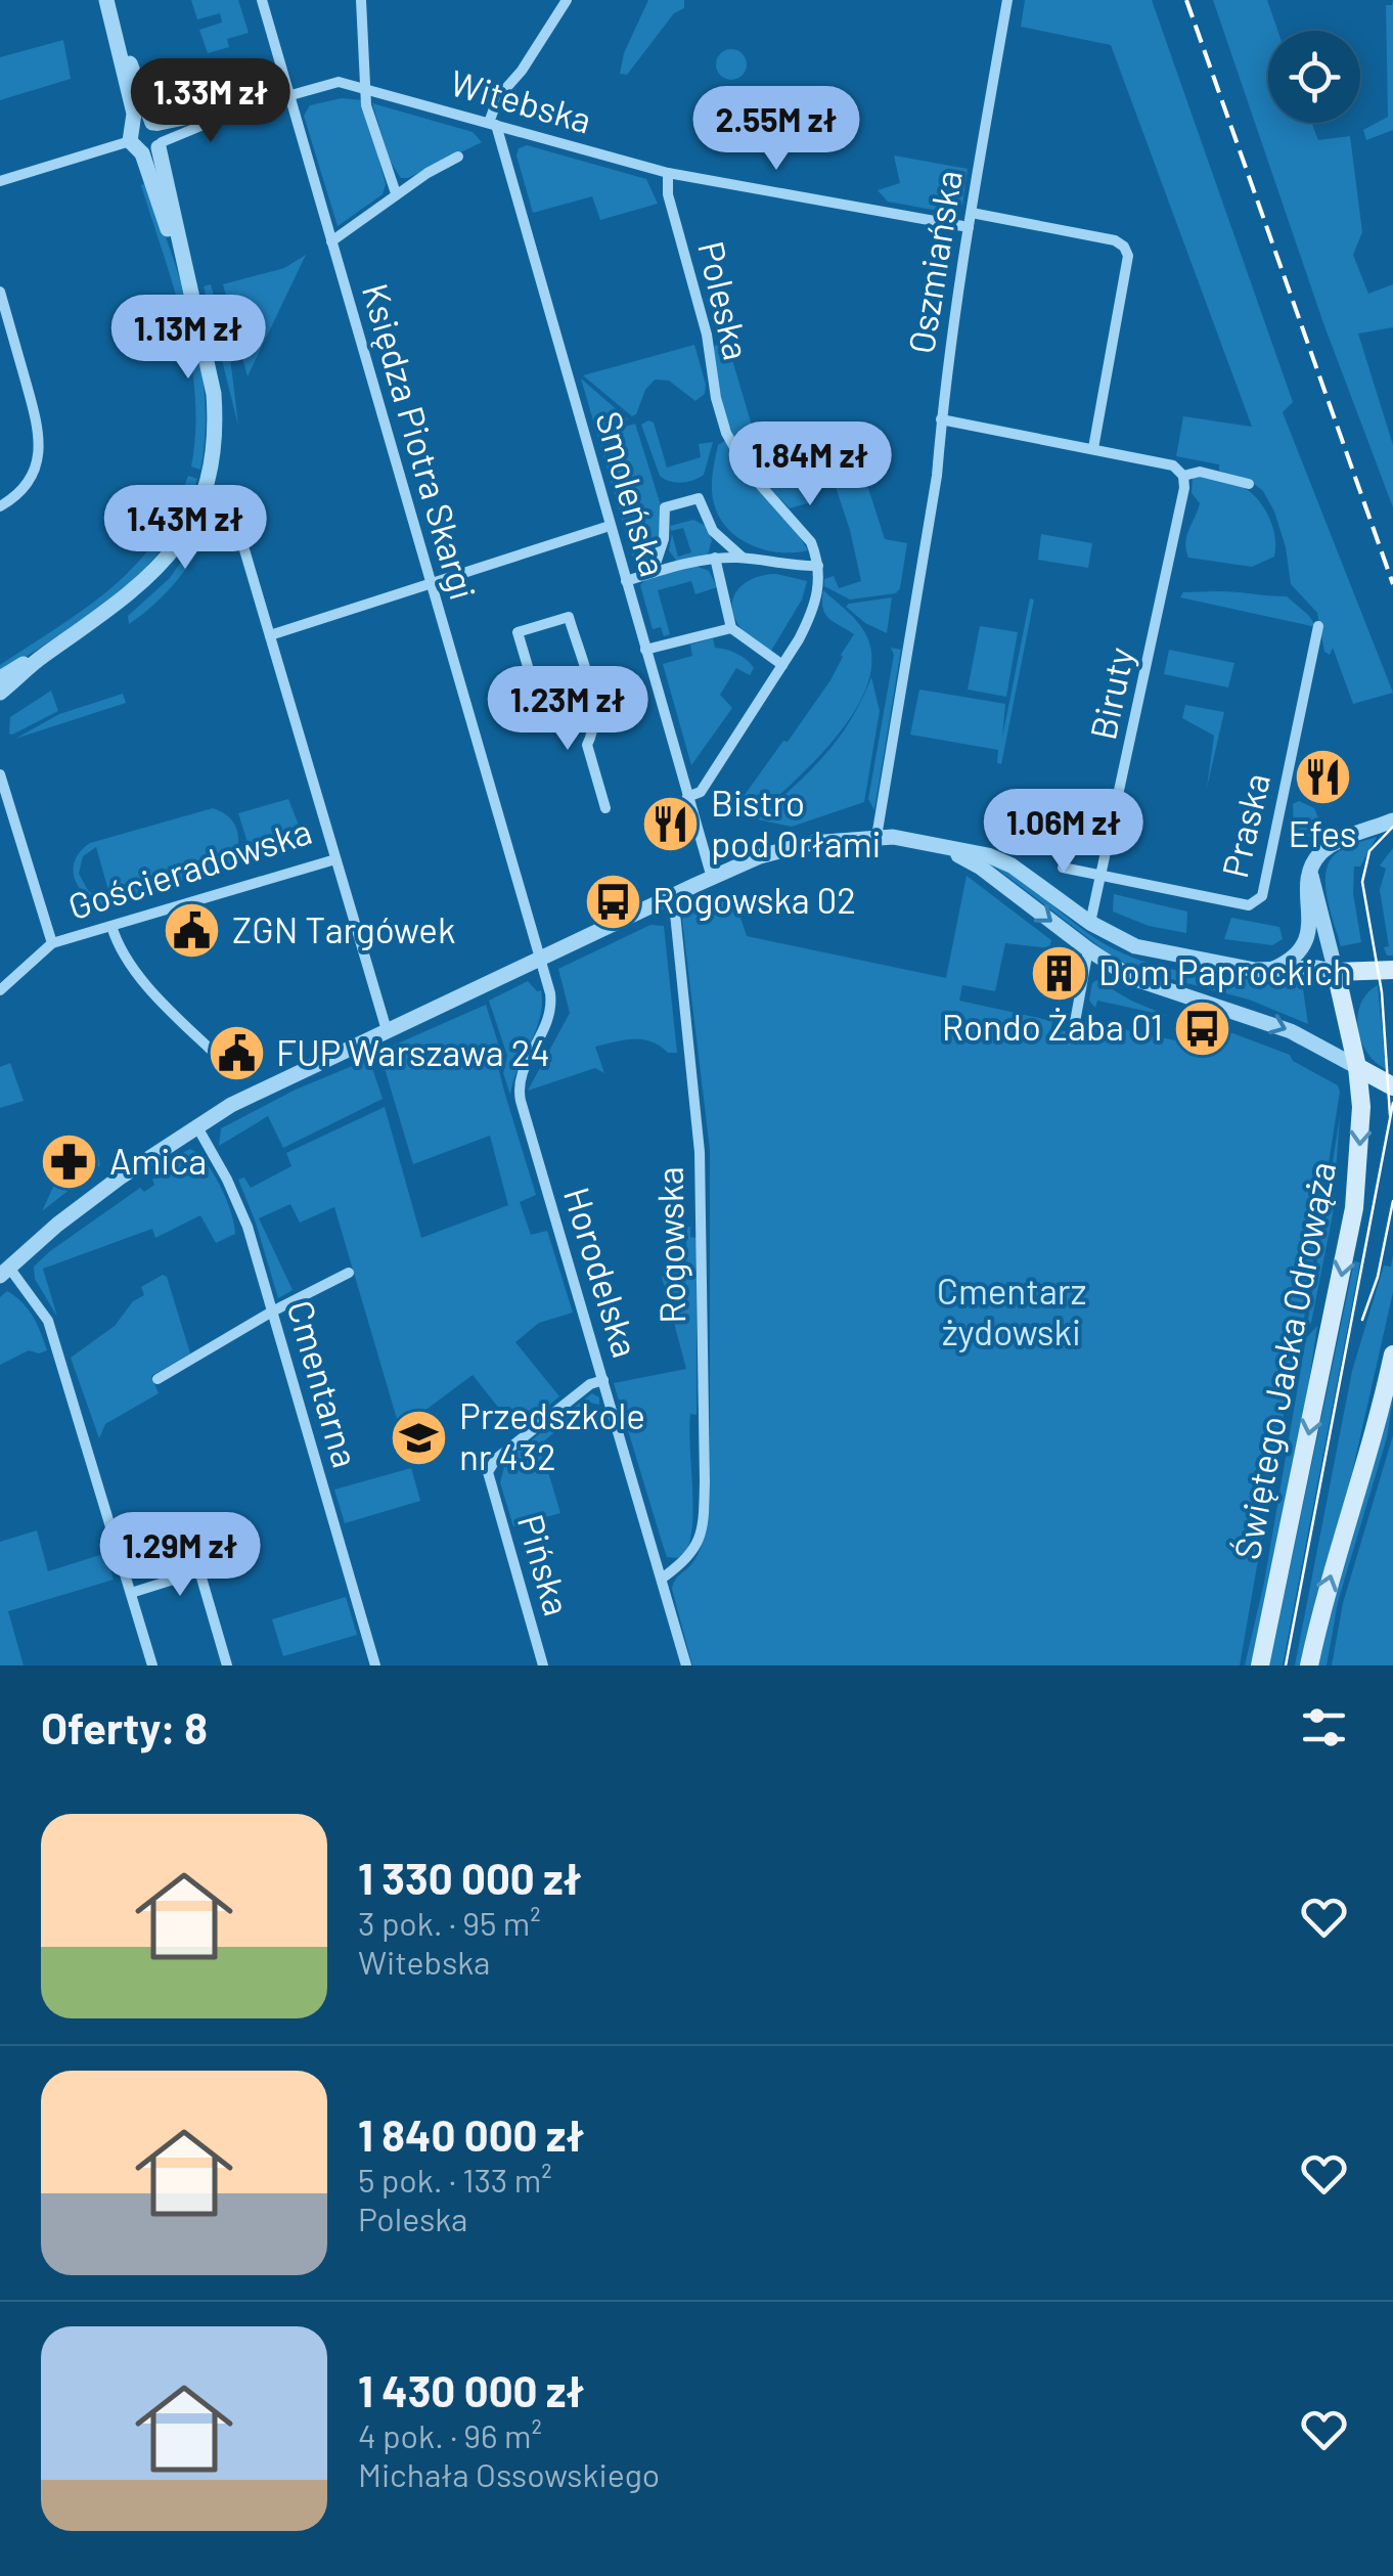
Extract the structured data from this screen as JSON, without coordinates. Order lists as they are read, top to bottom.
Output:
{
  "streets": {
    "main road": ["Świętego Jacka Odrowąża"],
    "street": [
      "Witebska",
      "Oszmiańska",
      "Poleska",
      "Księdza Piotra Skargi",
      "Smoleńska",
      "Biruty",
      "Praska",
      "Gościeradowska",
      "Rogowska",
      "Horodelska",
      "Cmentarna",
      "Pińska"
    ]
  },
  "crossings": [
    ["Witebska", "Oszmiańska"],
    ["Witebska", "Poleska"],
    ["Witebska", "Księdza Piotra Skargi"],
    ["Witebska", "Smoleńska"],
    ["Księdza Piotra Skargi", "Horodelska"],
    ["Biruty", "Praska"],
    ["Rogowska", "Horodelska"],
    ["Horodelska", "Pińska"]
  ],
  "parks": ["Cmentarz żydowski"],
  "places": {
    "restaurant": ["Efes", "Bistro pod Orłami"],
    "bus stop": ["Rogowska 02", "Rondo Żaba 01"],
    "public building": ["ZGN Targówek", "FUP Warszawa 24"],
    "building": ["Dom Paprockich"],
    "pharmacy": ["Amica"],
    "school or university": ["Przedszkole nr 432"]
  },
  "page": {
    "price": [
      "1.33M zł",
      "2.55M zł",
      "1.13M zł",
      "1.84M zł",
      "1.43M zł",
      "1.23M zł",
      "1.06M zł",
      "1.29M zł"
    ],
    "heading": "Oferty: 8",
    "list": [
      {
        "name": "1 330 000 zł",
        "note": "3 pok. · 95 m² · Witebska"
      },
      {
        "name": "1 840 000 zł",
        "note": "5 pok. · 133 m² · Poleska"
      },
      {
        "name": "1 430 000 zł",
        "note": "4 pok. · 96 m² · Michała Ossowskiego"
      }
    ]
  }
}
